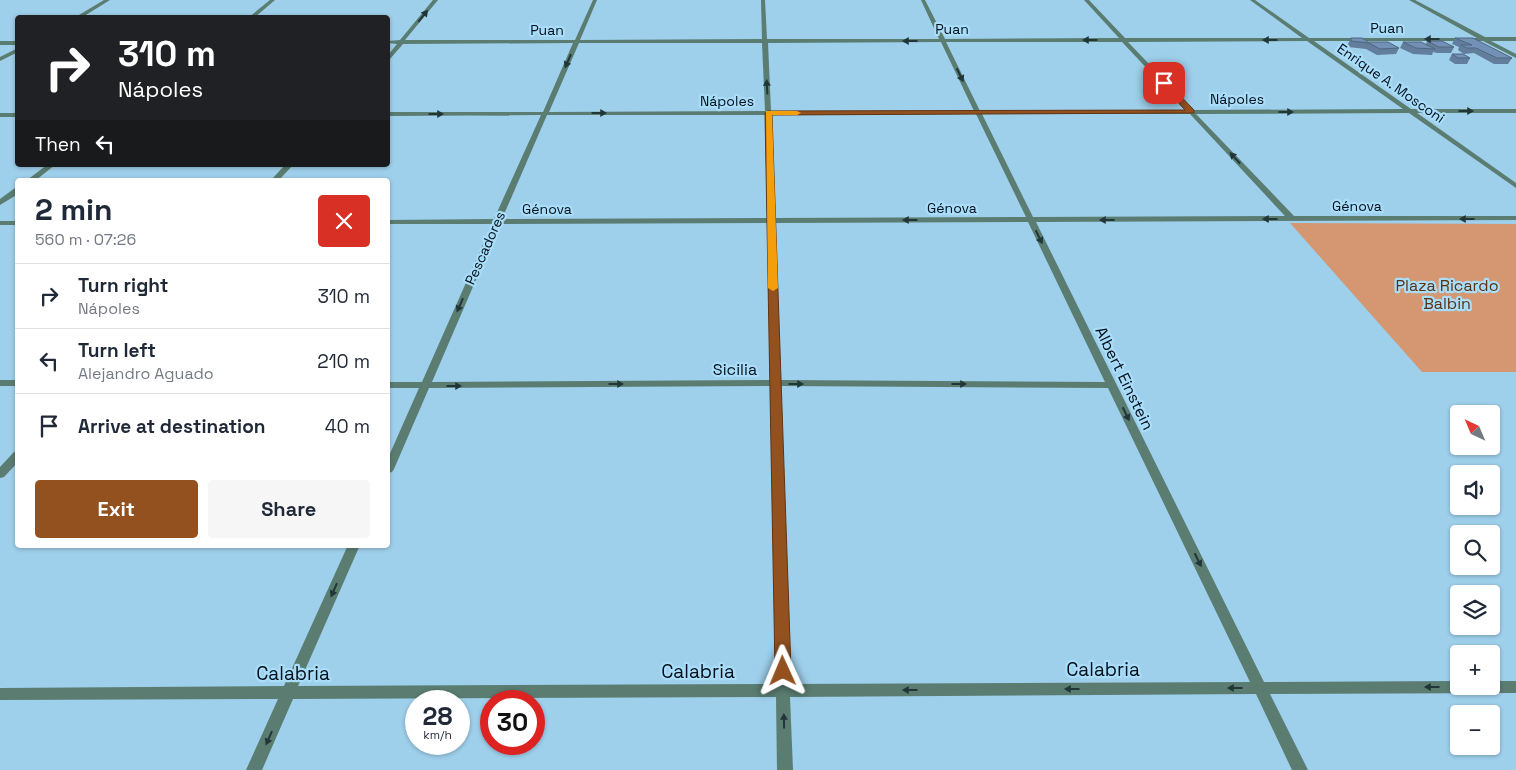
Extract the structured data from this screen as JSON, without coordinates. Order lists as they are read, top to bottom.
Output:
{
  "streets": {
    "street": [
      "Puan",
      "Enrique A. Mosconi",
      "Nápoles",
      "Génova",
      "Pescadores",
      "Sicilia",
      "Albert Einstein",
      "Calabria"
    ]
  },
  "crossings": [
    ["Puan", "Enrique A. Mosconi"],
    ["Puan", "Pescadores"],
    ["Puan", "Albert Einstein"],
    ["Enrique A. Mosconi", "Nápoles"],
    ["Nápoles", "Pescadores"],
    ["Nápoles", "Albert Einstein"],
    ["Génova", "Pescadores"],
    ["Génova", "Albert Einstein"],
    ["Pescadores", "Sicilia"],
    ["Sicilia", "Albert Einstein"],
    ["Albert Einstein", "Calabria"]
  ],
  "one_way": [
    "Puan",
    "Nápoles",
    "Génova",
    "Pescadores",
    "Sicilia",
    "Albert Einstein",
    "Calabria"
  ],
  "parks": ["Plaza Ricardo Balbin"],
  "north": "top left",
  "page": {
    "turn": ["310 m", "Nápoles"],
    "then": "Then",
    "heading": ["2 min", "560 m · 07:26"],
    "list": [
      {
        "name": "Turn right",
        "note": "Nápoles",
        "value": "310 m"
      },
      {
        "name": "Turn left",
        "note": "Alejandro Aguado",
        "value": "210 m"
      },
      {
        "name": "Arrive at destination",
        "value": "40 m"
      }
    ],
    "map_buttons": ["+", "−"],
    "buttons": ["Exit", "Share"],
    "speed": "28 km/h",
    "limit": "30"
  }
}
